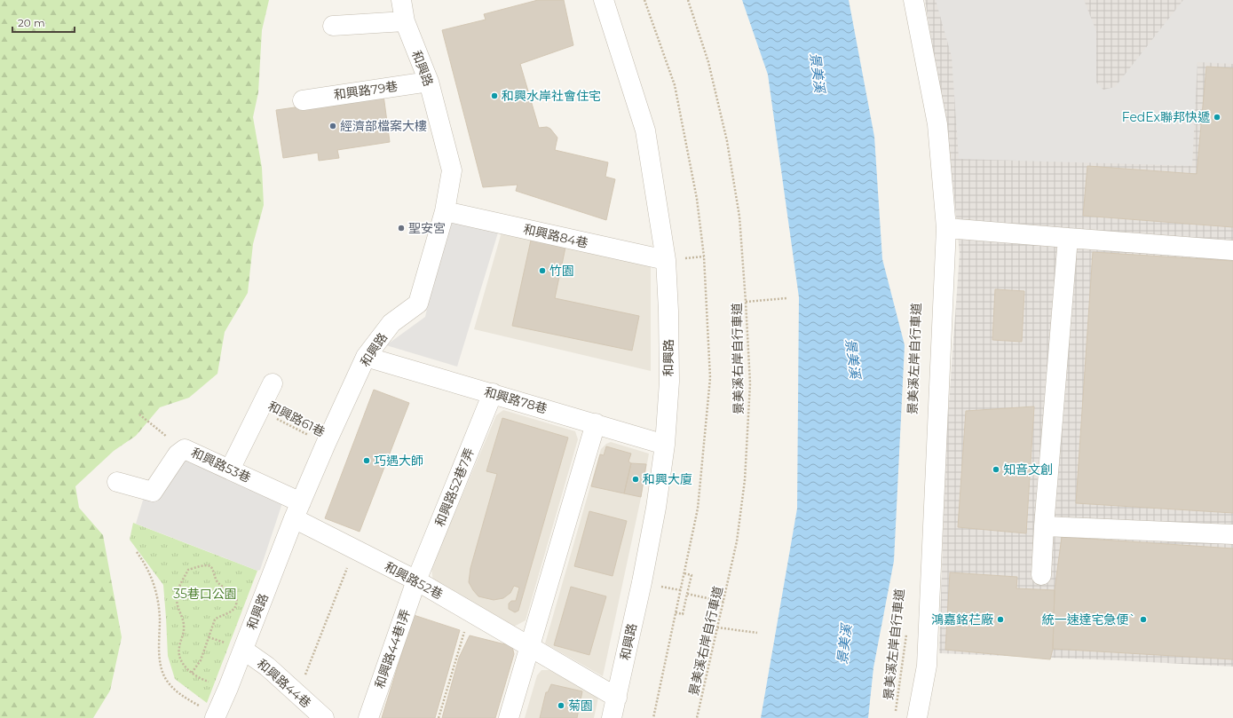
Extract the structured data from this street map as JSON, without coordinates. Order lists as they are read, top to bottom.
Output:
{
  "streets": {
    "street": [
      "和興路",
      "和興路79巷",
      "和興路84巷",
      "和興路78巷",
      "和興路53巷",
      "和興路52巷7弄",
      "和興路52巷",
      "和興路44巷1弄",
      "和興路44巷"
    ],
    "path": ["景美溪右岸自行車道", "景美溪左岸自行車道", "和興路61巷"]
  },
  "crossings": [
    ["和興路", "和興路79巷"],
    ["和興路", "和興路84巷"],
    ["和興路", "和興路78巷"],
    ["和興路", "和興路61巷"],
    ["和興路", "和興路53巷"],
    ["和興路", "和興路52巷"],
    ["和興路", "和興路44巷"],
    ["和興路78巷", "和興路52巷7弄"],
    ["和興路53巷", "和興路52巷"],
    ["和興路52巷7弄", "和興路52巷"],
    ["和興路52巷7弄", "和興路44巷1弄"],
    ["和興路52巷", "和興路44巷1弄"]
  ],
  "water": ["景美溪"],
  "parks": ["35巷口公園"],
  "places": [
    "和興水岸社會住宅",
    "FedEx聯邦快遞",
    "經濟部檔案大樓",
    "聖安宮",
    "竹園",
    "巧遇大師",
    "知音文創",
    "和興大廈",
    "鴻嘉銘芢廠",
    "統一速達宅急便ˋ",
    "菊園"
  ],
  "scale_bar": "20 m"
}
